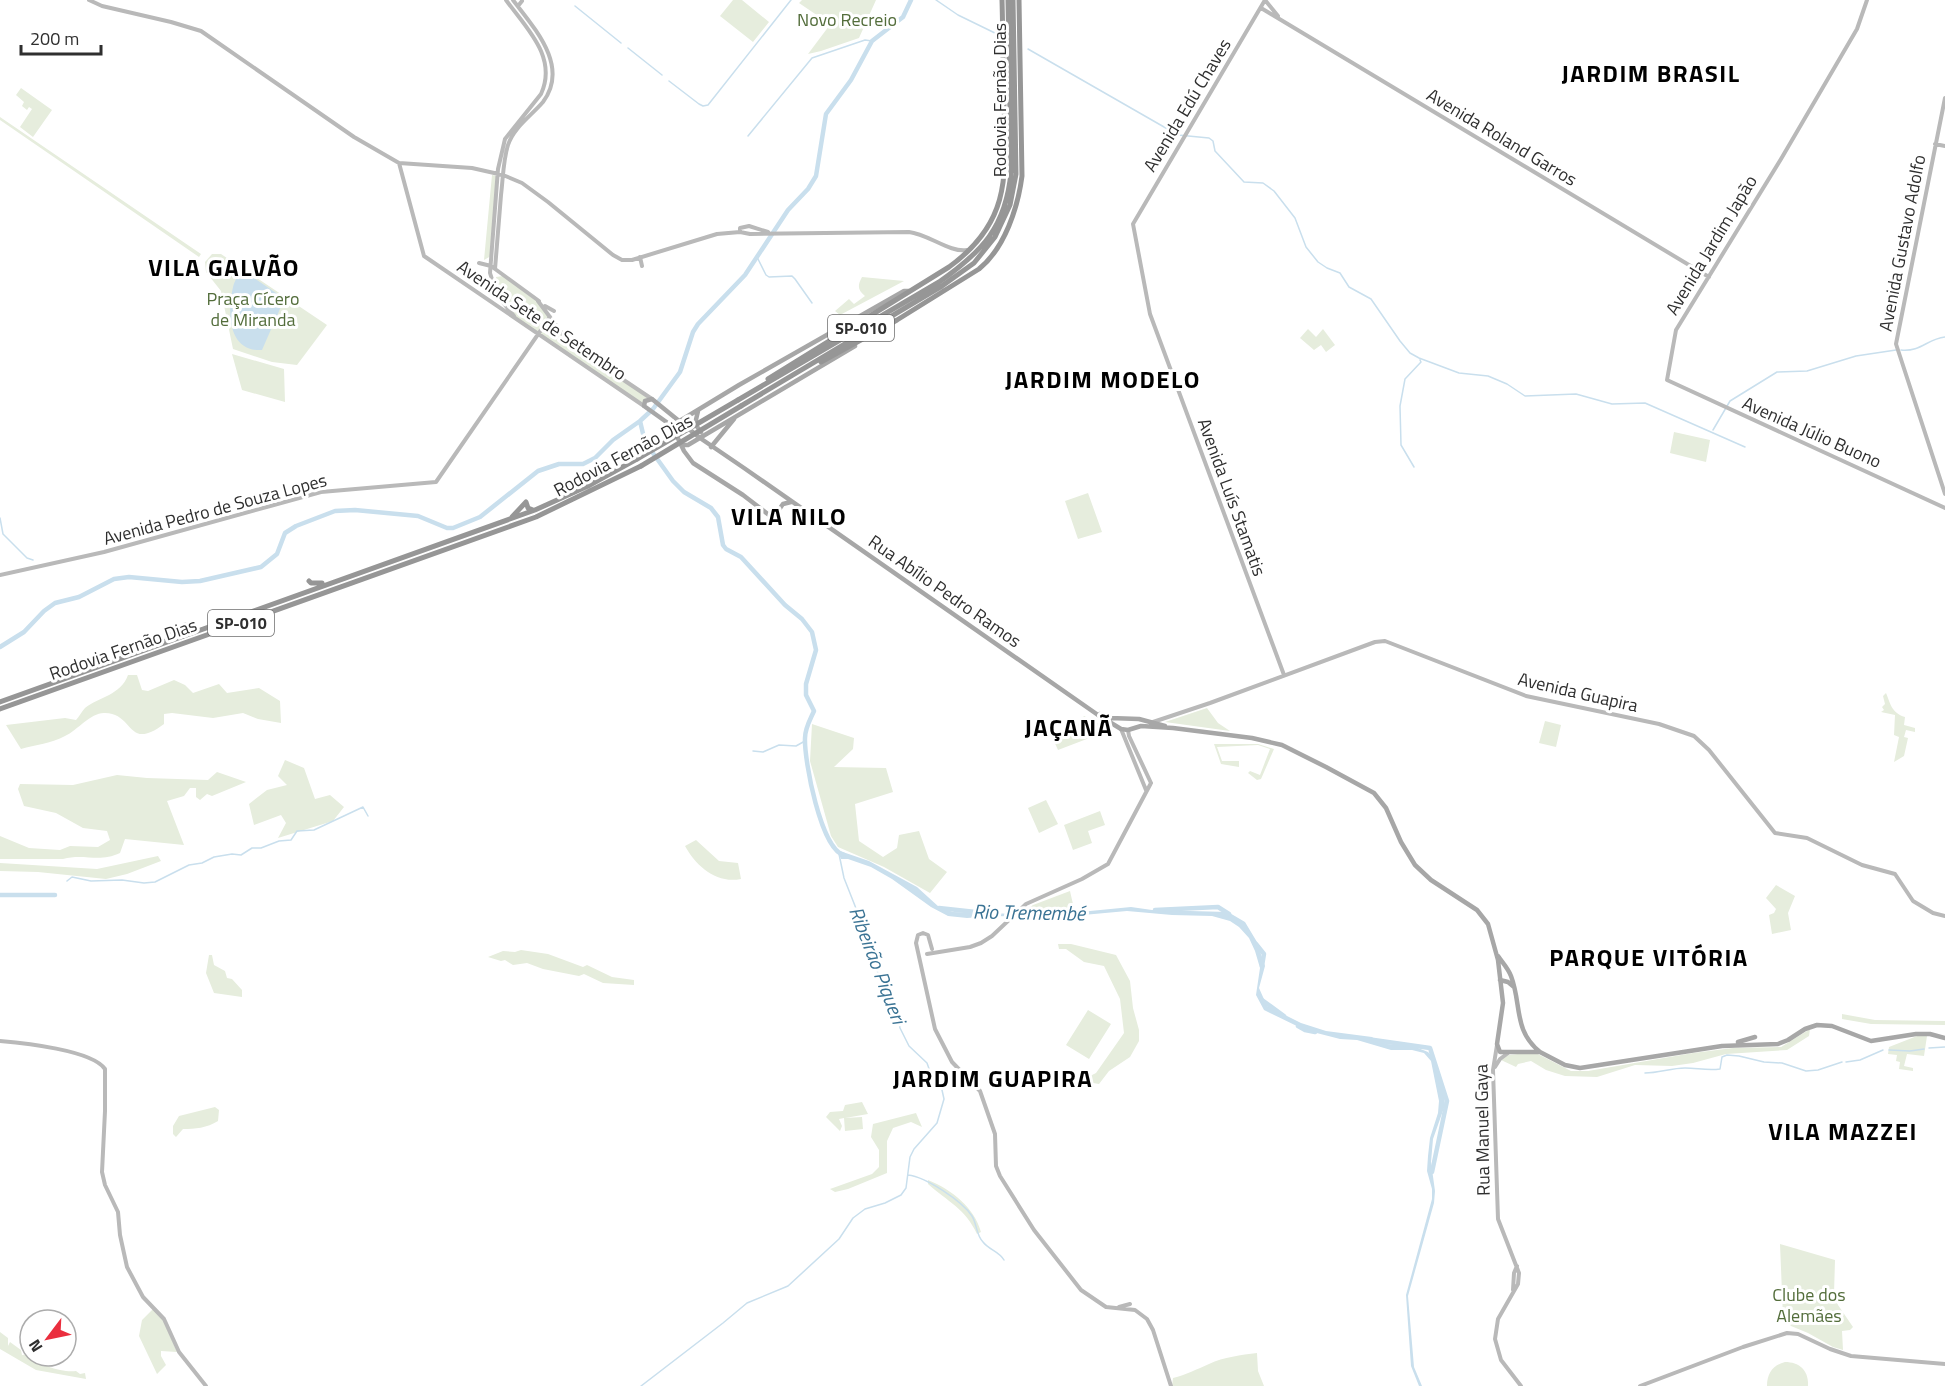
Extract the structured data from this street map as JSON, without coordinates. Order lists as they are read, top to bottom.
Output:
{
  "streets": {
    "highway": ["Rodovia Fernão Dias", "SP-010"],
    "main road": [
      "Avenida Edú Chaves",
      "Avenida Roland Garros",
      "Avenida Gustavo Adolfo",
      "Avenida Jardim Japão",
      "Avenida Sete de Setembro",
      "Avenida Júlio Buono",
      "Avenida Luís Stamatis",
      "Avenida Pedro de Souza Lopes",
      "Rua Abílio Pedro Ramos",
      "Avenida Guapira",
      "Rua Manuel Gaya"
    ]
  },
  "crossings": [
    ["Avenida Edú Chaves", "Avenida Roland Garros"],
    ["Avenida Edú Chaves", "Avenida Luís Stamatis"],
    ["Avenida Roland Garros", "Avenida Jardim Japão"],
    ["Avenida Jardim Japão", "Avenida Júlio Buono"],
    ["Avenida Sete de Setembro", "Avenida Pedro de Souza Lopes"],
    ["SP-010", "Rua Abílio Pedro Ramos"],
    ["Avenida Luís Stamatis", "Avenida Guapira"]
  ],
  "districts": [
    "JARDIM BRASIL",
    "VILA GALVÃO",
    "JARDIM MODELO",
    "VILA NILO",
    "JAÇANÃ",
    "PARQUE VITÓRIA",
    "JARDIM GUAPIRA",
    "VILA MAZZEI"
  ],
  "water": ["Rio Tremembé", "Ribeirão Piqueri"],
  "parks": ["Novo Recreio", "Praça Cícero de Miranda", "Clube dos Alemães"],
  "scale_bar": "200 m",
  "north": "bottom left"
}
